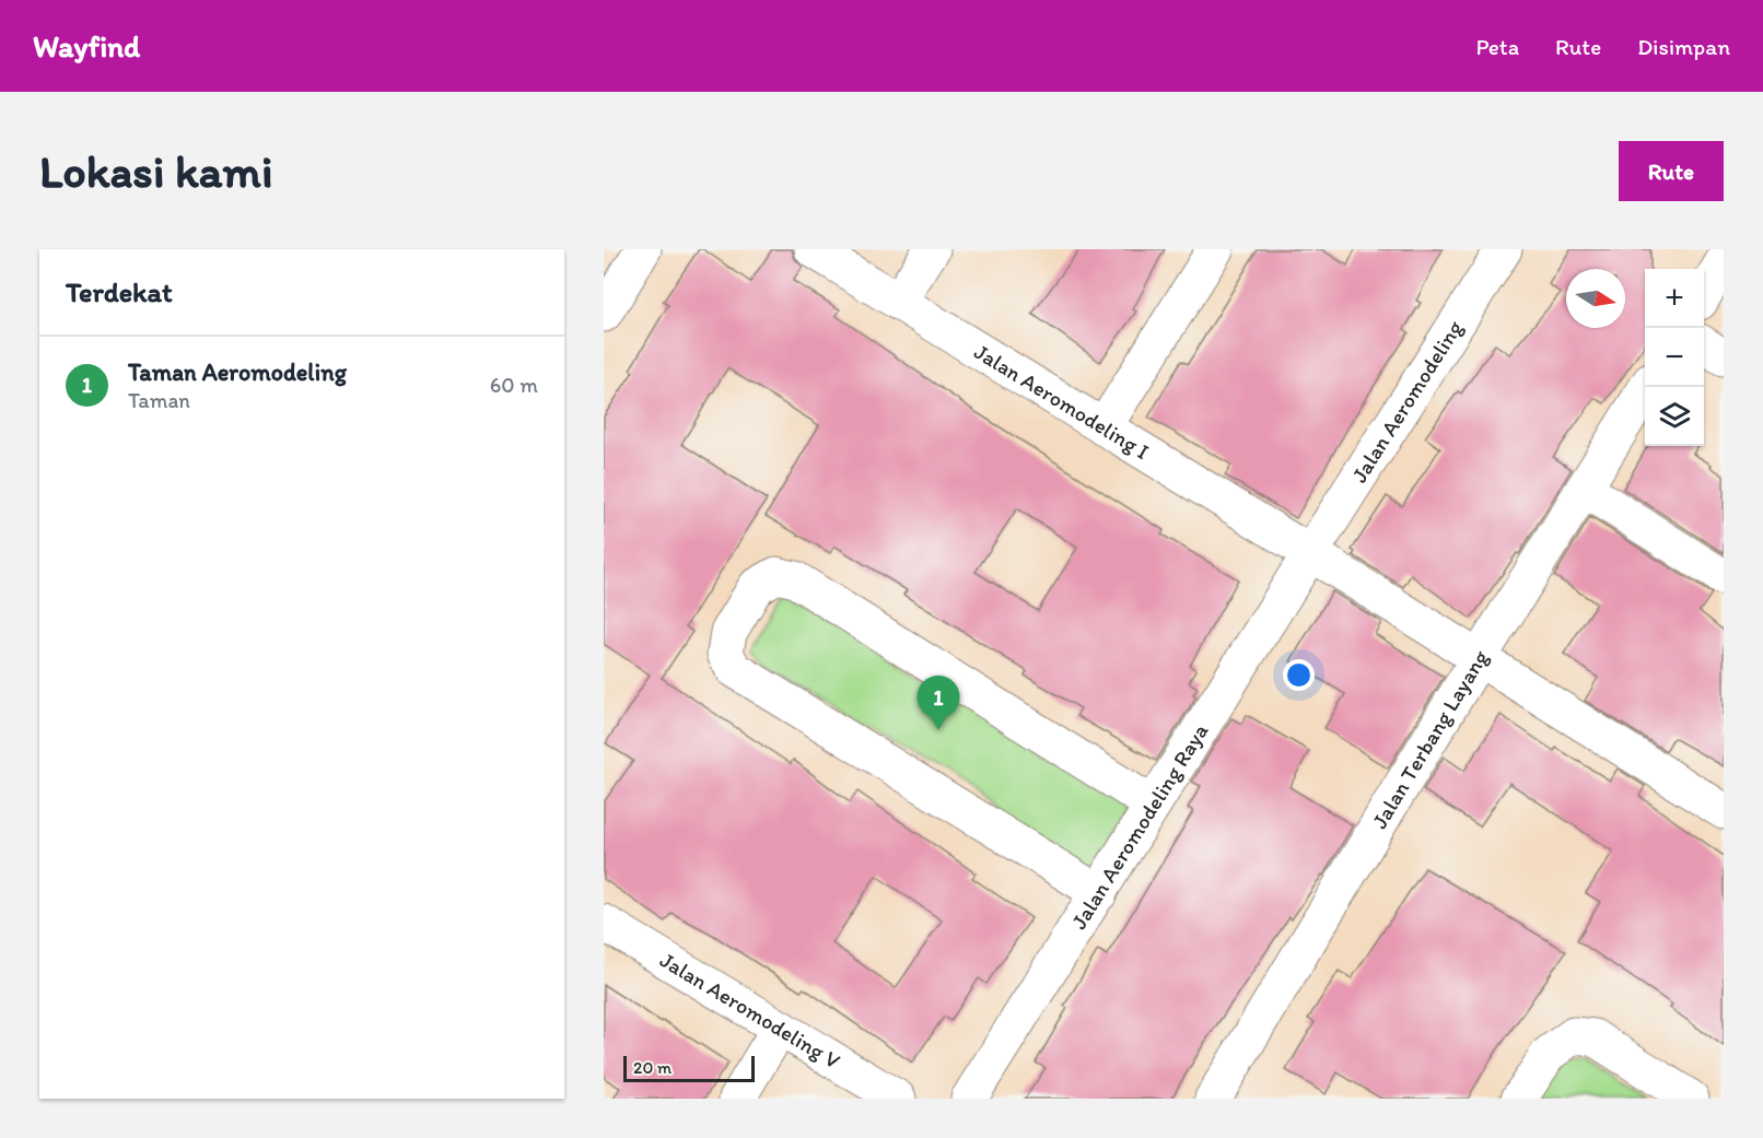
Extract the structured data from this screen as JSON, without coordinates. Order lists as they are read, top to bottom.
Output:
{
  "streets": {
    "street": [
      "Jalan Aeromodeling I",
      "Jalan Aeromodeling",
      "Jalan Terbang Layang",
      "Jalan Aeromodeling Raya",
      "Jalan Aeromodeling V"
    ]
  },
  "crossings": [
    ["Jalan Aeromodeling I", "Jalan Aeromodeling"],
    ["Jalan Aeromodeling I", "Jalan Terbang Layang"],
    ["Jalan Aeromodeling I", "Jalan Aeromodeling Raya"],
    ["Jalan Aeromodeling", "Jalan Aeromodeling Raya"]
  ],
  "scale_bar": "20 m",
  "north": "right",
  "page": {
    "header": "Wayfind",
    "nav": ["Peta", "Rute", "Disimpan"],
    "buttons": "Rute",
    "title": "Lokasi kami",
    "heading": "Terdekat",
    "map_buttons": ["+", "−"],
    "list": [
      {
        "mark": "1",
        "name": "Taman Aeromodeling",
        "note": "Taman",
        "value": "60 m"
      }
    ],
    "pins": "1",
    "scale": "20 m"
  }
}
